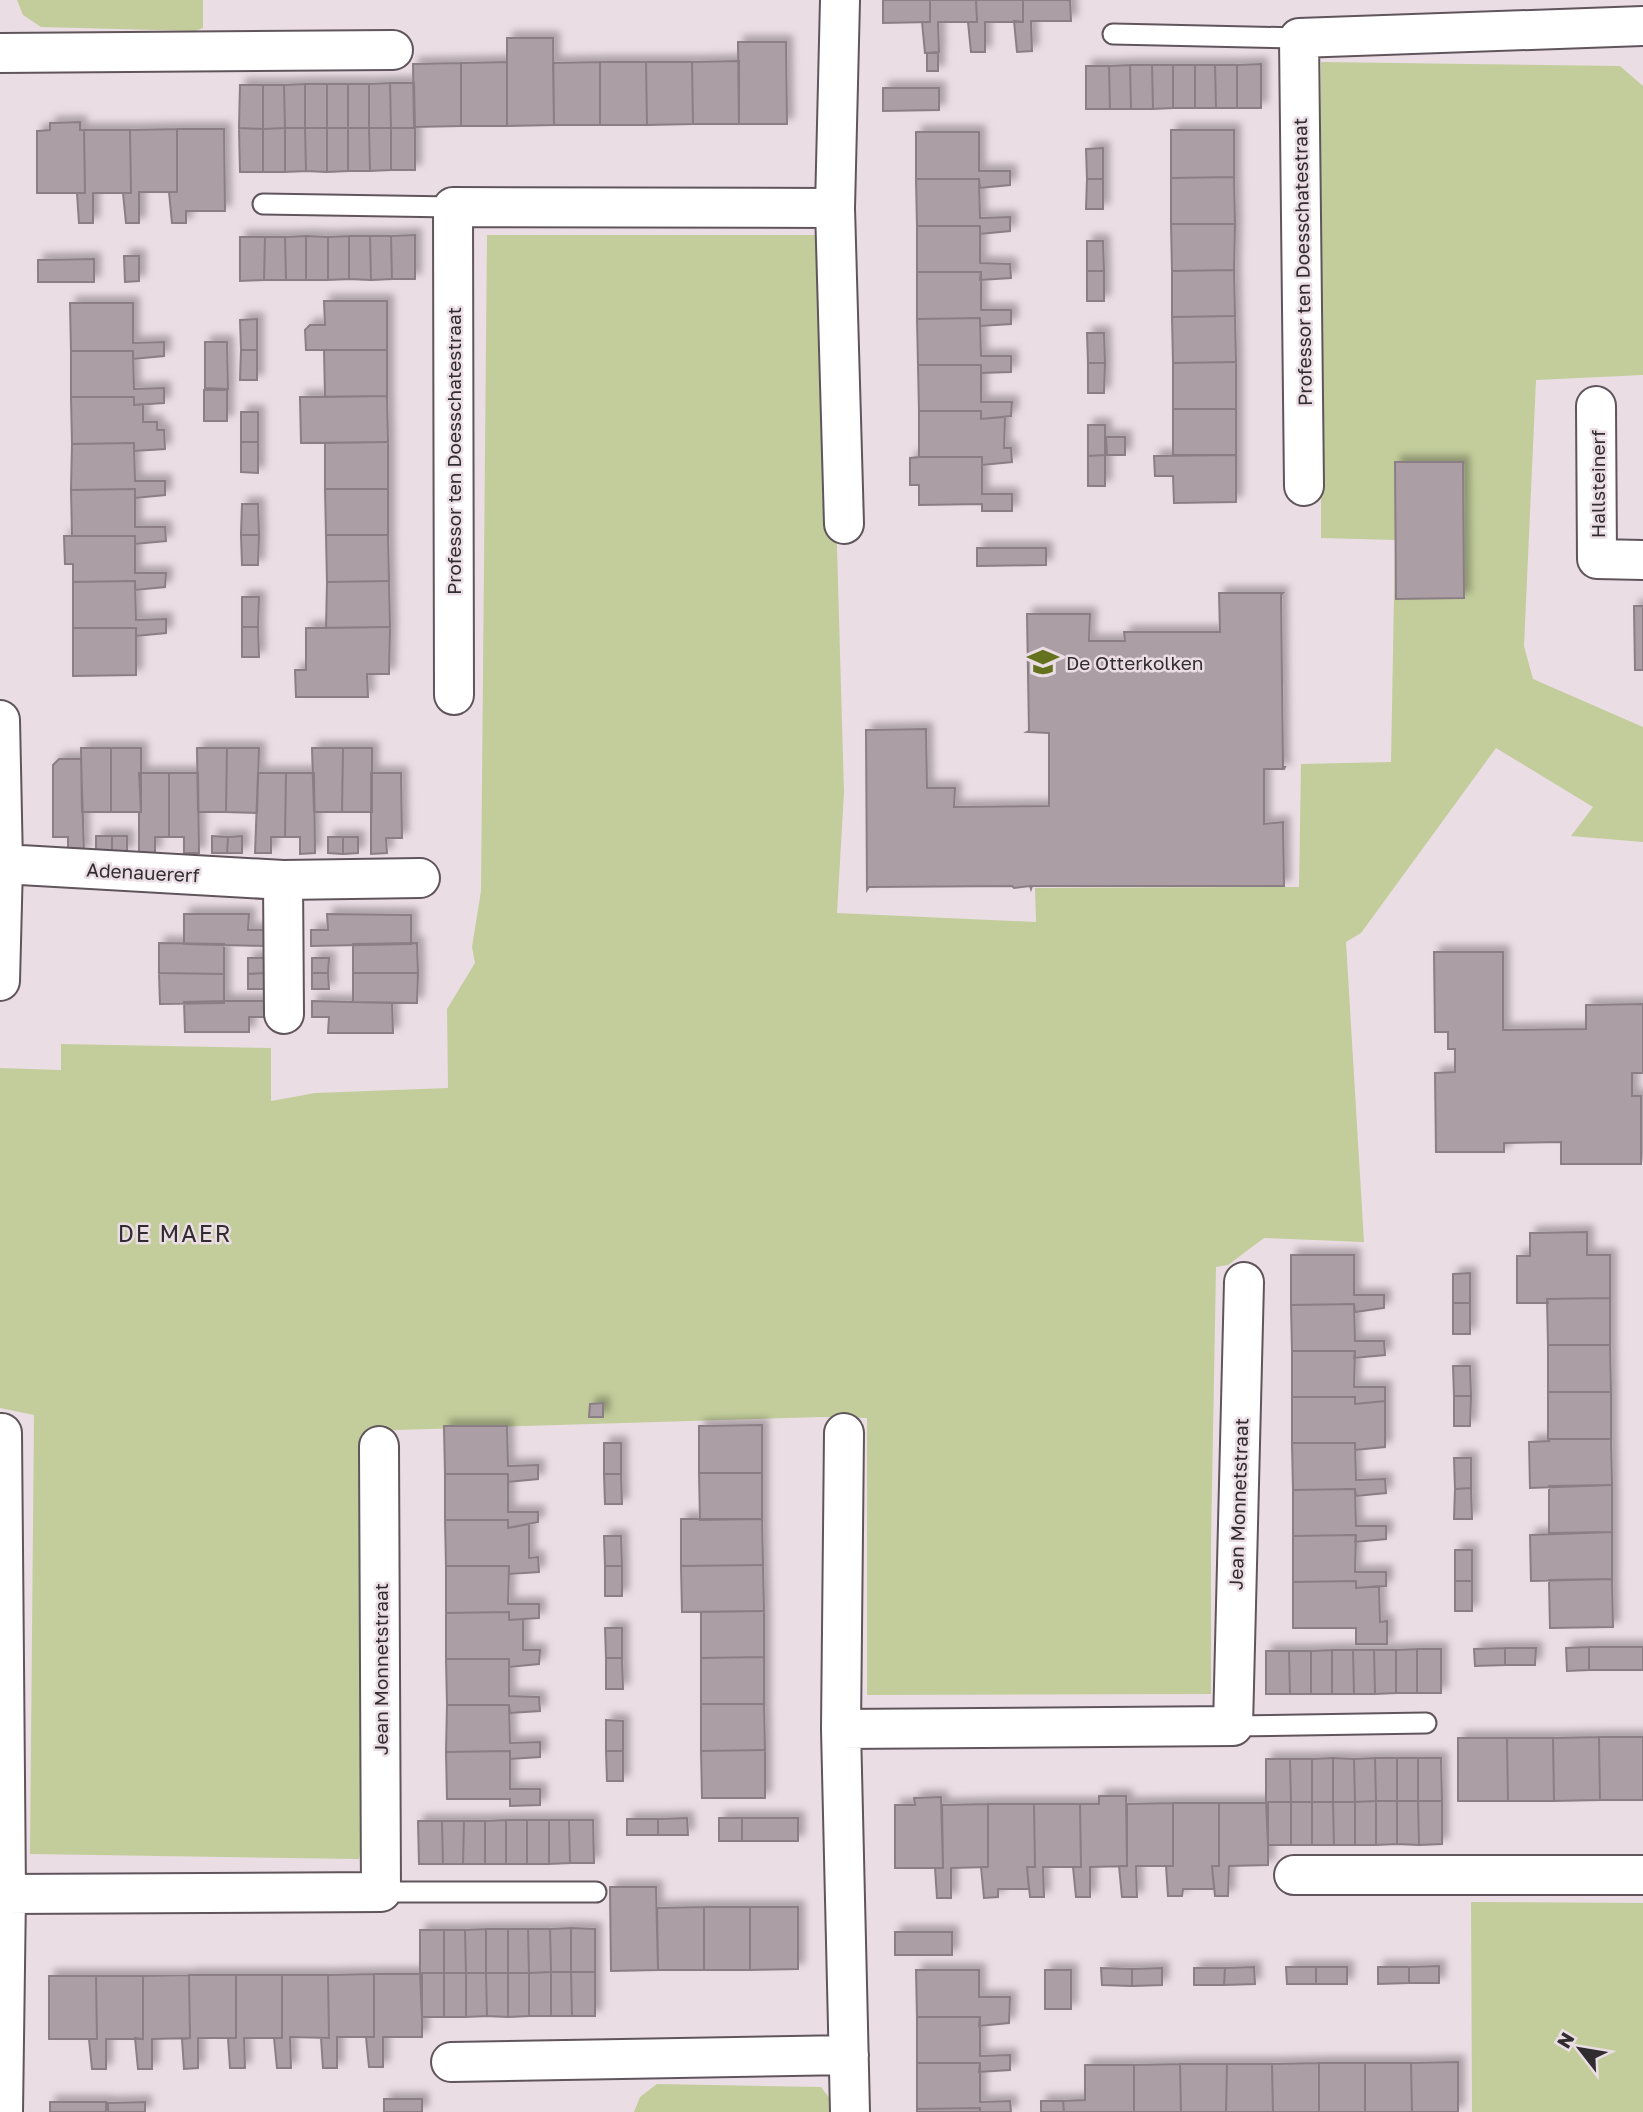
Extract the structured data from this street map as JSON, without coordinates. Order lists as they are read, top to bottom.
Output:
{
  "streets": {
    "street": [
      "Professor ten Doesschatestraat",
      "Hallsteinerf",
      "Adenauererf",
      "Jean Monnetstraat"
    ]
  },
  "districts": ["DE MAER"],
  "places": {
    "school or university": ["De Otterkolken"]
  },
  "north": "top left"
}
